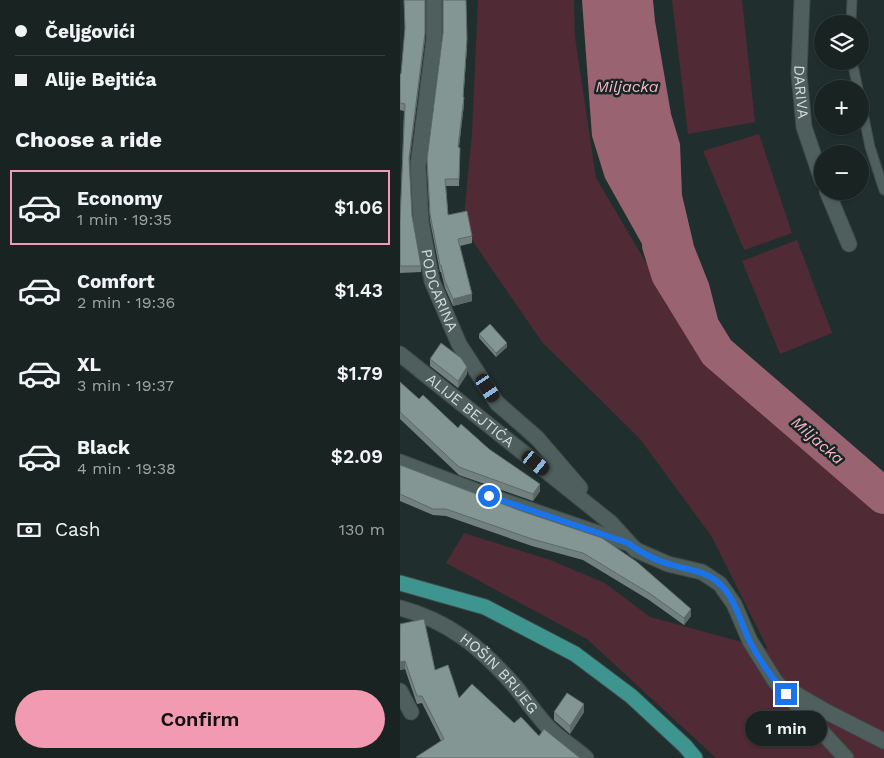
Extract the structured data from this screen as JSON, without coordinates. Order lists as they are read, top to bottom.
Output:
{
  "streets": {
    "street": [
      "DARIVA",
      "PODCARINA",
      "ALIJE BEJTIĆA",
      "HOŠIN BRIJEG"
    ]
  },
  "crossings": [
    ["PODCARINA", "ALIJE BEJTIĆA"]
  ],
  "water": ["Miljacka"],
  "page": {
    "banner": ["Čeljgovići", "Alije Bejtića"],
    "map_buttons": ["+", "−"],
    "heading": "Choose a ride",
    "list": [
      {
        "name": "Economy",
        "note": "1 min · 19:35",
        "value": "$1.06"
      },
      {
        "name": "Comfort",
        "note": "2 min · 19:36",
        "value": "$1.43"
      },
      {
        "name": "XL",
        "note": "3 min · 19:37",
        "value": "$1.79"
      },
      {
        "name": "Black",
        "note": "4 min · 19:38",
        "value": "$2.09"
      }
    ],
    "pay": ["Cash", "130 m"],
    "buttons": "Confirm",
    "bubble": "1 min"
  }
}
